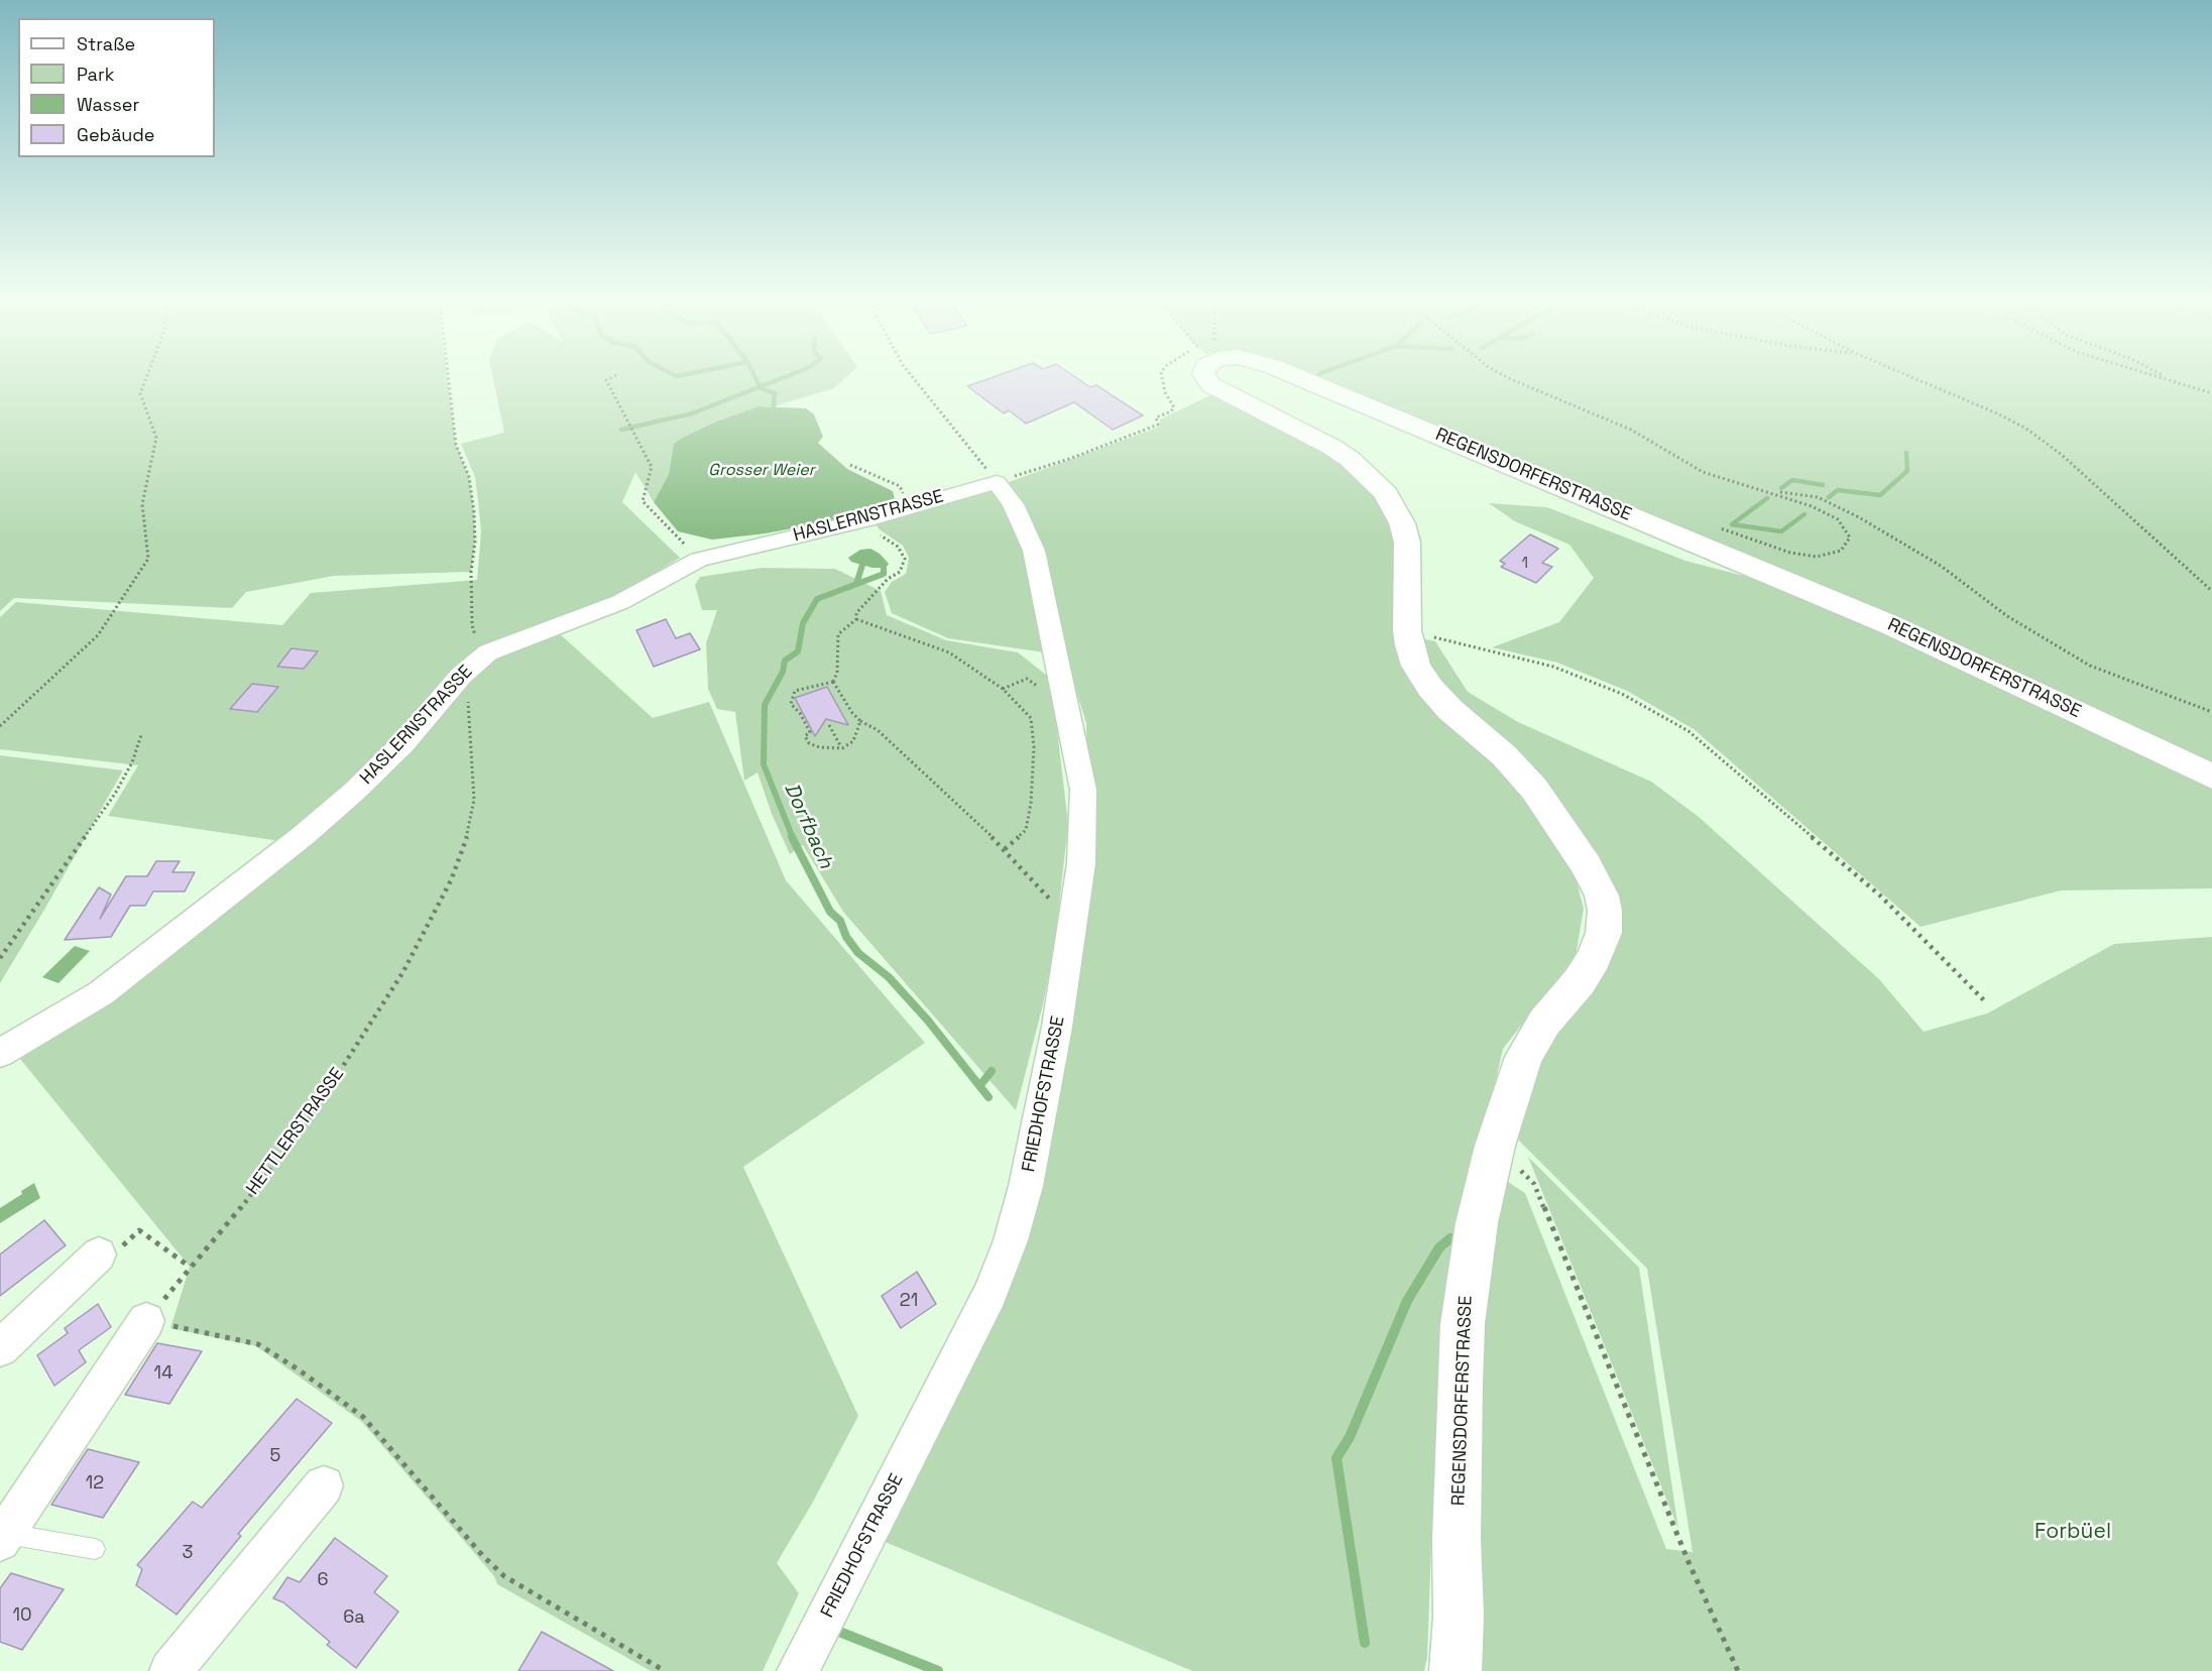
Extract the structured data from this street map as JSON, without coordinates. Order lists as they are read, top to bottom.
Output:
{
  "streets": {
    "street": ["REGENSDORFERSTRASSE", "HASLERNSTRASSE", "FRIEDHOFSTRASSE"],
    "path": ["HETTLERSTRASSE"]
  },
  "crossings": [
    ["HASLERNSTRASSE", "FRIEDHOFSTRASSE"],
    ["HASLERNSTRASSE", "HETTLERSTRASSE"]
  ],
  "water": ["Grosser Weier", "Dorfbach"],
  "parks": ["Forbüel"],
  "house_numbers": [
    "1",
    "21",
    "14",
    "5",
    "12",
    "3",
    "6",
    "10",
    "6a"
  ],
  "legend": [
    "Straße",
    "Park",
    "Wasser",
    "Gebäude"
  ]
}
